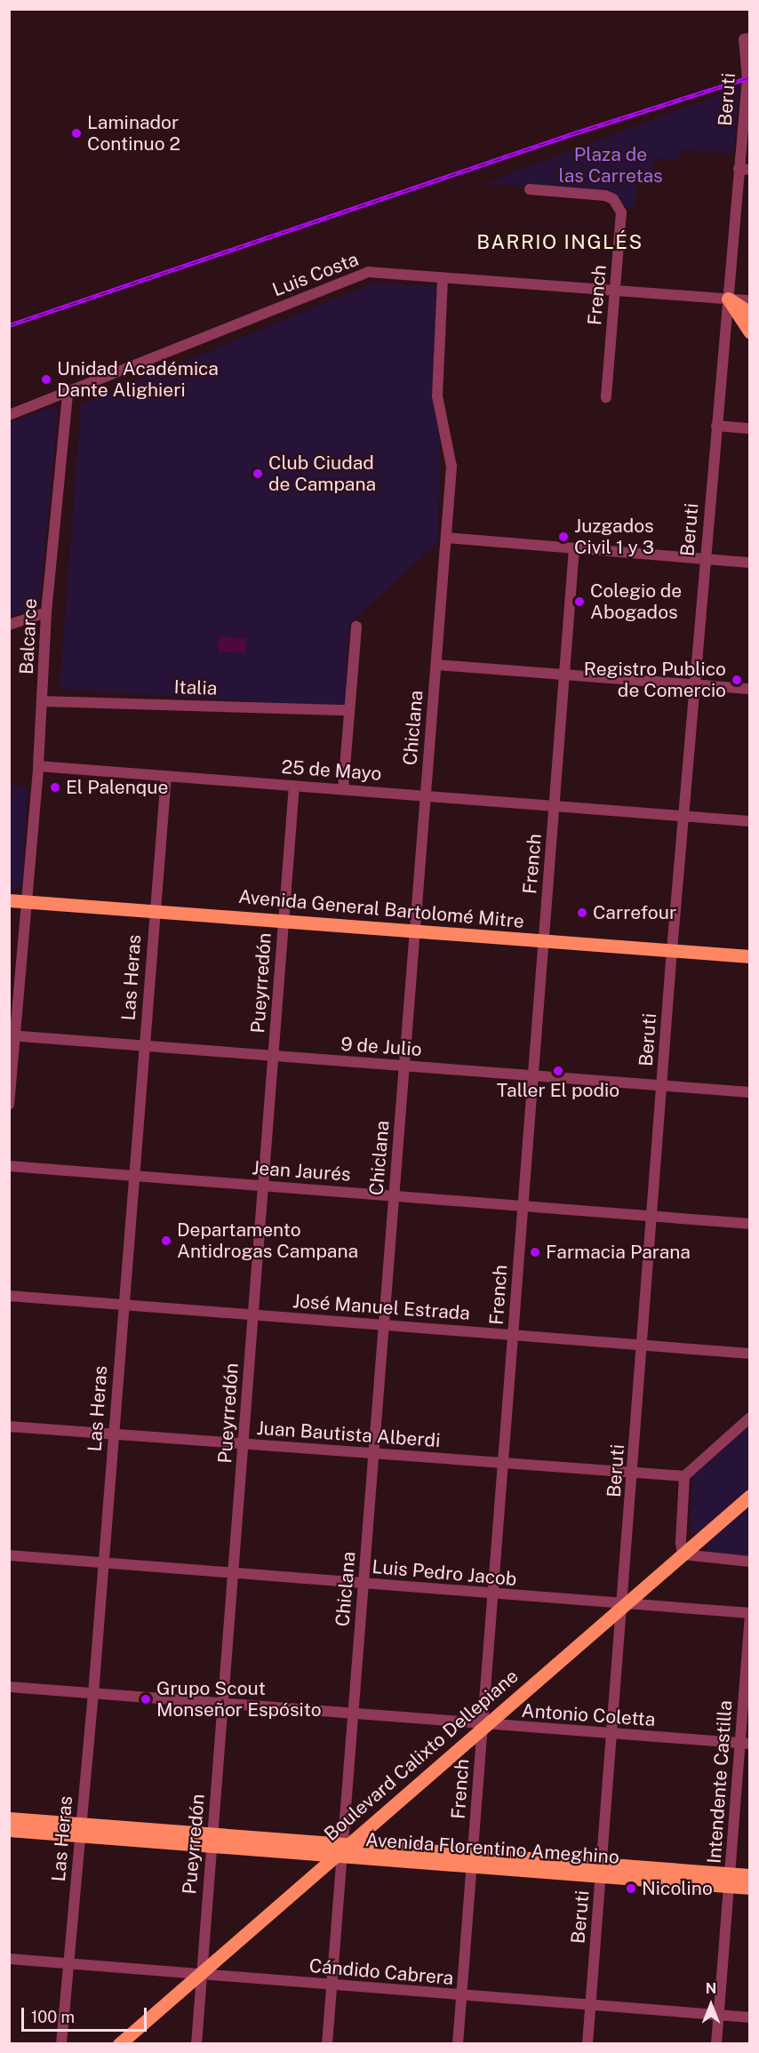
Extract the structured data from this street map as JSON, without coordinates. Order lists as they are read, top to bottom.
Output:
{
  "streets": {
    "main road": ["Avenida General Bartolomé Mitre", "Boulevard Calixto Dellepiane", "Avenida Florentino Ameghino"],
    "street": [
      "Beruti",
      "Luis Costa",
      "French",
      "Balcarce",
      "Italia",
      "Chiclana",
      "25 de Mayo",
      "Las Heras",
      "Pueyrredón",
      "9 de Julio",
      "Jean Jaurés",
      "José Manuel Estrada",
      "Juan Bautista Alberdi",
      "Luis Pedro Jacob",
      "Antonio Coletta",
      "Intendente Castilla",
      "Cándido Cabrera"
    ]
  },
  "crossings": [
    ["Beruti", "Luis Costa"],
    ["Beruti", "25 de Mayo"],
    ["Beruti", "Avenida General Bartolomé Mitre"],
    ["Beruti", "9 de Julio"],
    ["Beruti", "Jean Jaurés"],
    ["Beruti", "José Manuel Estrada"],
    ["Beruti", "Juan Bautista Alberdi"],
    ["Beruti", "Luis Pedro Jacob"],
    ["Beruti", "Antonio Coletta"],
    ["Beruti", "Boulevard Calixto Dellepiane"],
    ["Beruti", "Avenida Florentino Ameghino"],
    ["Beruti", "Cándido Cabrera"],
    ["Luis Costa", "French"],
    ["Luis Costa", "Balcarce"],
    ["Luis Costa", "Chiclana"],
    ["French", "25 de Mayo"],
    ["French", "Avenida General Bartolomé Mitre"],
    ["French", "9 de Julio"],
    ["French", "Jean Jaurés"],
    ["French", "José Manuel Estrada"],
    ["French", "Juan Bautista Alberdi"],
    ["French", "Luis Pedro Jacob"],
    ["French", "Antonio Coletta"],
    ["French", "Boulevard Calixto Dellepiane"],
    ["French", "Avenida Florentino Ameghino"],
    ["French", "Cándido Cabrera"],
    ["Balcarce", "Italia"],
    ["Balcarce", "25 de Mayo"],
    ["Balcarce", "Avenida General Bartolomé Mitre"],
    ["Balcarce", "9 de Julio"],
    ["Chiclana", "25 de Mayo"],
    ["Chiclana", "Avenida General Bartolomé Mitre"],
    ["Chiclana", "9 de Julio"],
    ["Chiclana", "Jean Jaurés"],
    ["Chiclana", "José Manuel Estrada"],
    ["Chiclana", "Juan Bautista Alberdi"],
    ["Chiclana", "Luis Pedro Jacob"],
    ["Chiclana", "Antonio Coletta"],
    ["Chiclana", "Boulevard Calixto Dellepiane"],
    ["Chiclana", "Avenida Florentino Ameghino"],
    ["Chiclana", "Cándido Cabrera"],
    ["25 de Mayo", "Las Heras"],
    ["25 de Mayo", "Pueyrredón"],
    ["Avenida General Bartolomé Mitre", "Las Heras"],
    ["Avenida General Bartolomé Mitre", "Pueyrredón"],
    ["Las Heras", "9 de Julio"],
    ["Las Heras", "Jean Jaurés"],
    ["Las Heras", "José Manuel Estrada"],
    ["Las Heras", "Juan Bautista Alberdi"],
    ["Las Heras", "Luis Pedro Jacob"],
    ["Las Heras", "Antonio Coletta"],
    ["Las Heras", "Avenida Florentino Ameghino"],
    ["Las Heras", "Cándido Cabrera"],
    ["Pueyrredón", "9 de Julio"],
    ["Pueyrredón", "Jean Jaurés"],
    ["Pueyrredón", "José Manuel Estrada"],
    ["Pueyrredón", "Juan Bautista Alberdi"],
    ["Pueyrredón", "Luis Pedro Jacob"],
    ["Pueyrredón", "Antonio Coletta"],
    ["Pueyrredón", "Boulevard Calixto Dellepiane"],
    ["Pueyrredón", "Avenida Florentino Ameghino"],
    ["Pueyrredón", "Cándido Cabrera"],
    ["Luis Pedro Jacob", "Boulevard Calixto Dellepiane"],
    ["Antonio Coletta", "Boulevard Calixto Dellepiane"],
    ["Antonio Coletta", "Intendente Castilla"],
    ["Boulevard Calixto Dellepiane", "Avenida Florentino Ameghino"],
    ["Boulevard Calixto Dellepiane", "Cándido Cabrera"],
    ["Intendente Castilla", "Avenida Florentino Ameghino"],
    ["Intendente Castilla", "Cándido Cabrera"]
  ],
  "districts": ["BARRIO INGLÉS"],
  "parks": ["Plaza de las Carretas"],
  "places": [
    "Laminador Continuo 2",
    "Unidad Académica Dante Alighieri",
    "Club Ciudad de Campana",
    "Juzgados Civil 1 y 3",
    "Colegio de Abogados",
    "Registro Publico de Comercio",
    "El Palenque",
    "Carrefour",
    "Taller El podio",
    "Departamento Antidrogas Campana",
    "Farmacia Parana",
    "Grupo Scout Monseñor Espósito",
    "Nicolino"
  ],
  "scale_bar": "100 m",
  "north": "top"
}
